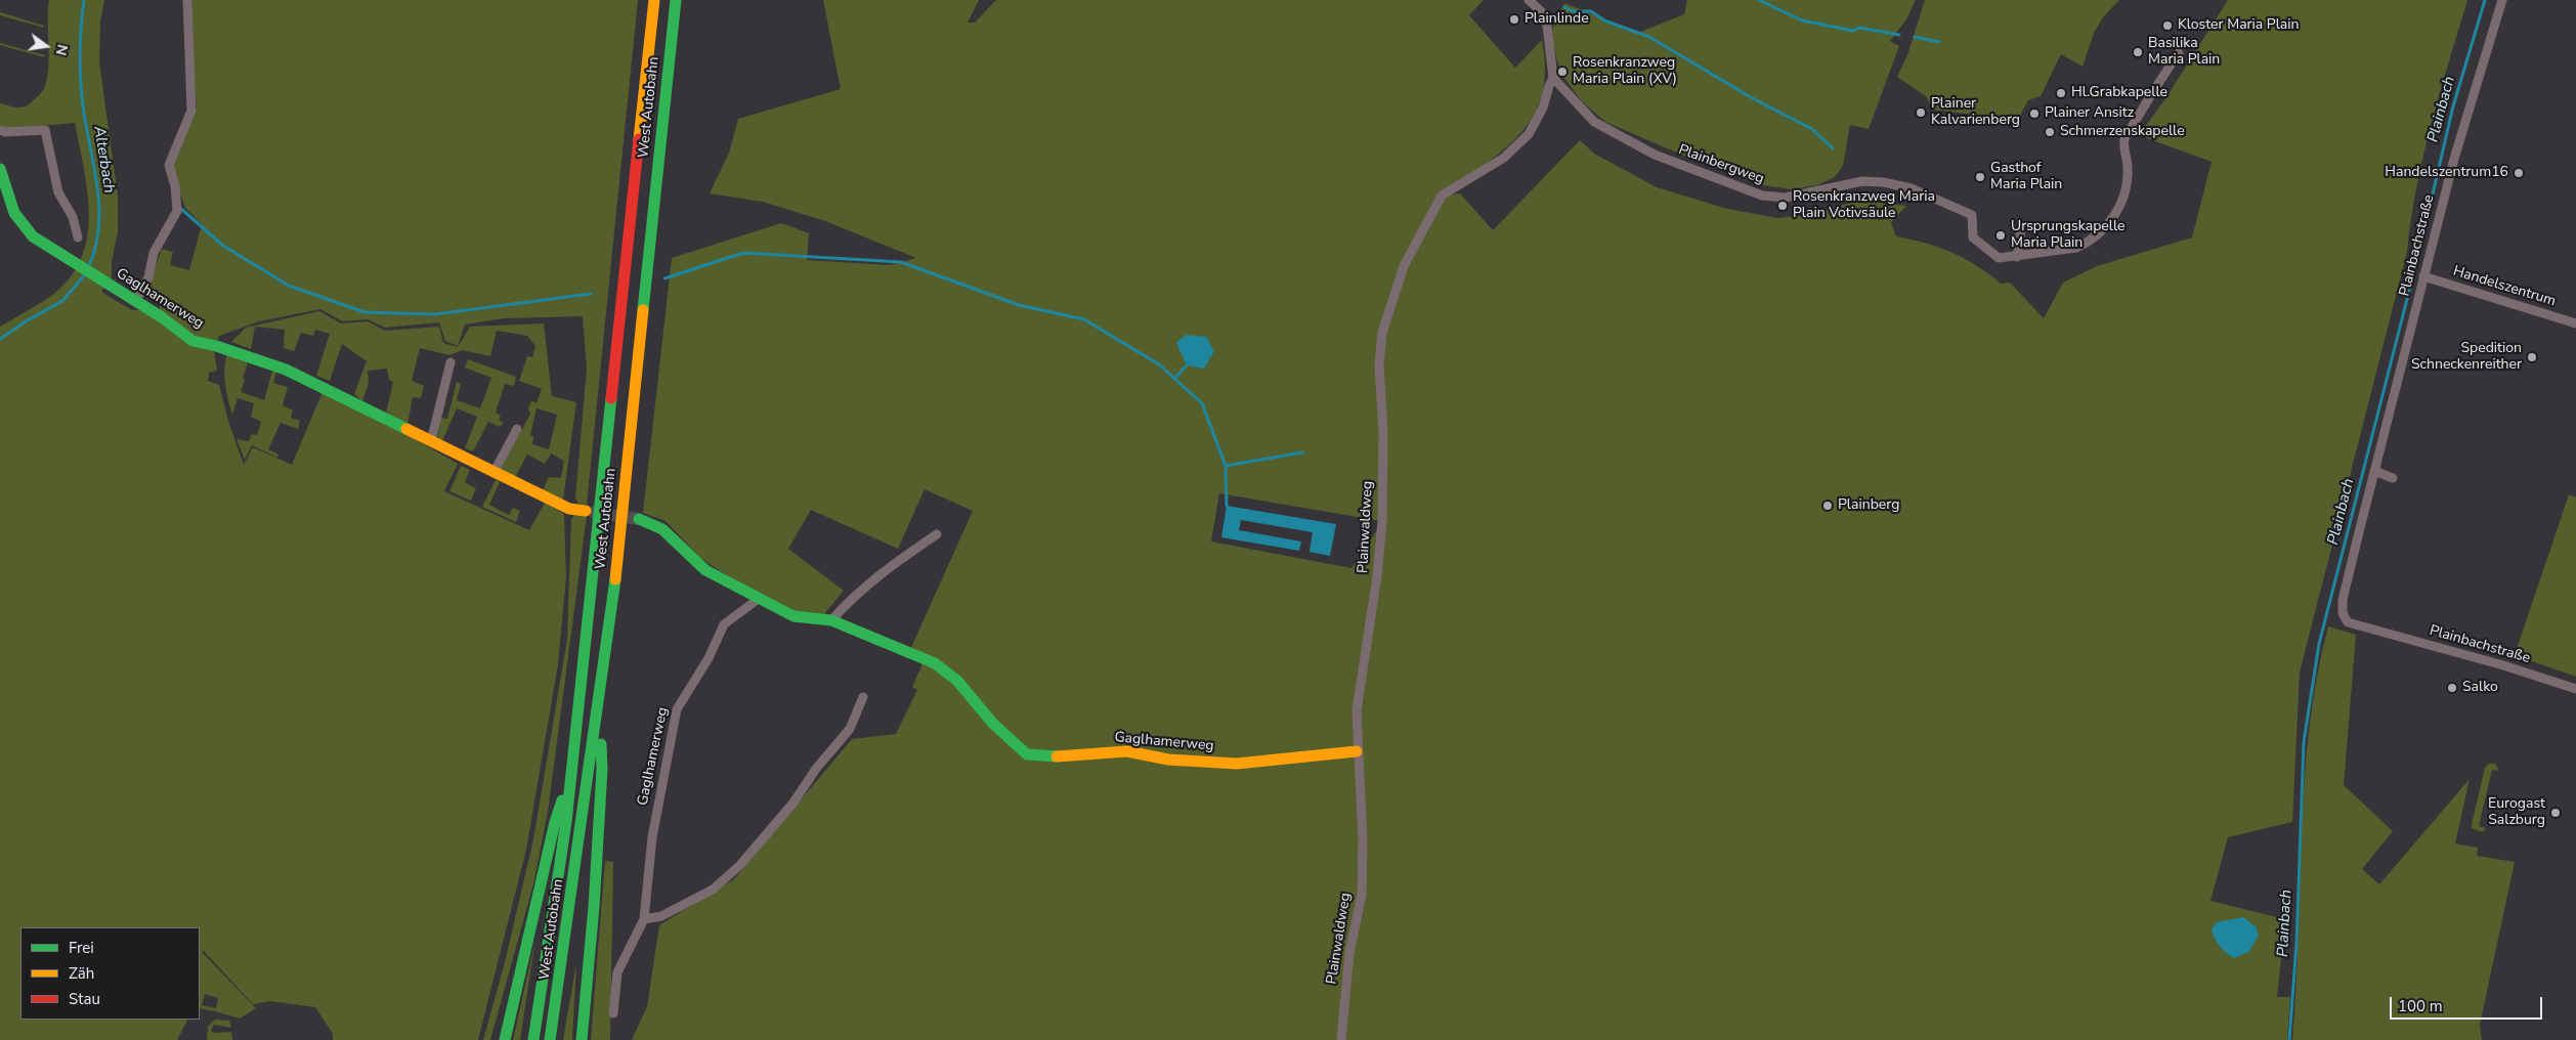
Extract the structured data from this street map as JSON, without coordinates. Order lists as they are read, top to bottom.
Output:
{
  "streets": {
    "main road": ["West Autobahn", "Gaglhamerweg"],
    "street": [
      "Plainbergweg",
      "Plainbachstraße",
      "Handelszentrum",
      "Plainwaldweg"
    ]
  },
  "crossings": [
    ["Plainbergweg", "Plainwaldweg"],
    ["Plainbachstraße", "Handelszentrum"],
    ["Gaglhamerweg", "Plainwaldweg"]
  ],
  "water": ["Plainbach", "Alterbach"],
  "places": [
    "Plainlinde",
    "Kloster Maria Plain",
    "Basilika Maria Plain",
    "Rosenkranzweg Maria Plain (XV)",
    "Hl.Grabkapelle",
    "Plainer Kalvarienberg",
    "Plainer Ansitz",
    "Schmerzenskapelle",
    "Handelszentrum16",
    "Gasthof Maria Plain",
    "Rosenkranzweg Maria Plain Votivsäule",
    "Ursprungskapelle Maria Plain",
    "Spedition Schneckenreither",
    "Plainberg",
    "Salko",
    "Eurogast Salzburg"
  ],
  "legend": ["Frei", "Zäh", "Stau"],
  "scale_bar": "100 m",
  "north": "right"
}
